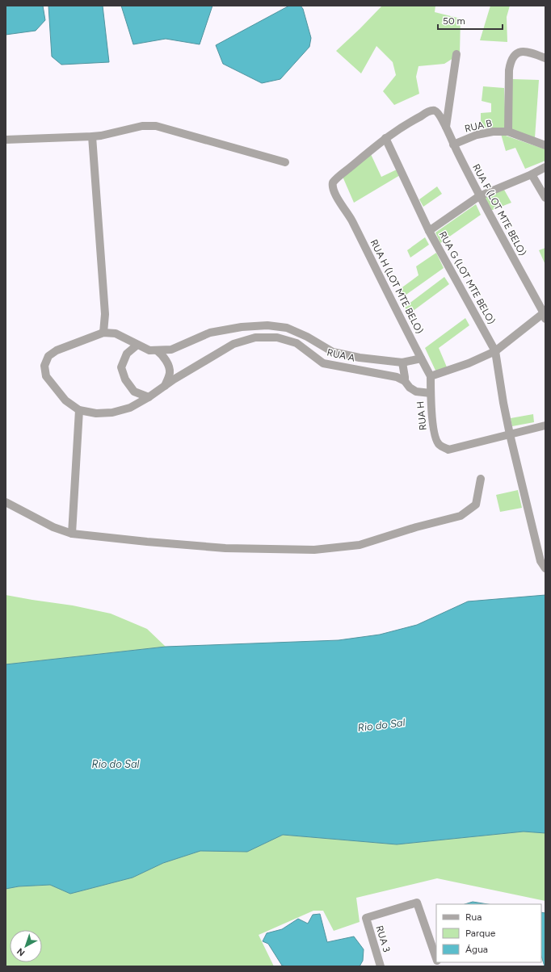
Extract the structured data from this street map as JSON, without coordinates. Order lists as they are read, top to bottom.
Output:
{
  "streets": {
    "street": [
      "RUA B",
      "RUA F (LOT MTE BELO)",
      "RUA G (LOT MTE BELO)",
      "RUA H (LOT MTE BELO)",
      "RUA A",
      "RUA H",
      "RUA 3"
    ]
  },
  "crossings": [
    ["RUA B", "RUA F (LOT MTE BELO)"],
    ["RUA F (LOT MTE BELO)", "RUA G (LOT MTE BELO)"],
    ["RUA F (LOT MTE BELO)", "RUA H (LOT MTE BELO)"],
    ["RUA G (LOT MTE BELO)", "RUA H (LOT MTE BELO)"],
    ["RUA G (LOT MTE BELO)", "RUA H"],
    ["RUA H (LOT MTE BELO)", "RUA A"],
    ["RUA H (LOT MTE BELO)", "RUA H"],
    ["RUA A", "RUA H"]
  ],
  "water": ["Rio do Sal"],
  "legend": ["Rua", "Parque", "Água"],
  "scale_bar": "50 m",
  "north": "bottom left"
}
